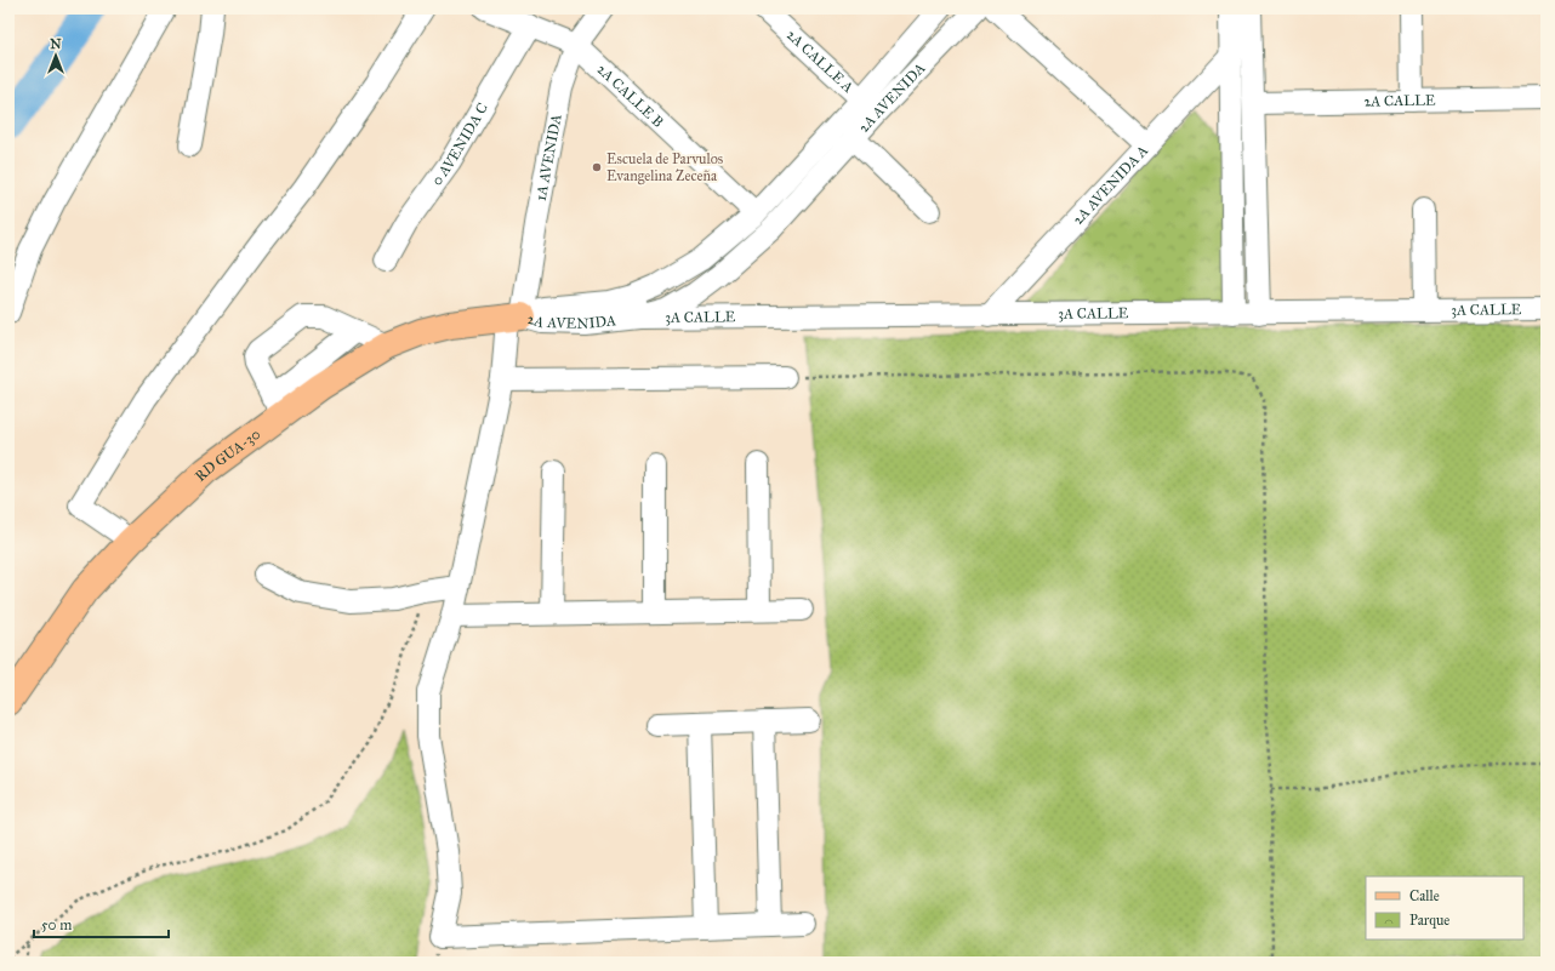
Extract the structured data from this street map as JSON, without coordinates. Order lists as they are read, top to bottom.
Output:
{
  "streets": {
    "main road": ["RD GUA-30"],
    "street": [
      "2A CALLE A",
      "2A CALLE B",
      "2A AVENIDA",
      "2A CALLE",
      "0 AVENIDA C",
      "1A AVENIDA",
      "2A AVENIDA A",
      "3A CALLE"
    ]
  },
  "crossings": [
    ["2A CALLE A", "2A AVENIDA"],
    ["2A CALLE B", "2A AVENIDA"],
    ["2A CALLE B", "0 AVENIDA C"],
    ["2A CALLE B", "1A AVENIDA"],
    ["2A AVENIDA", "1A AVENIDA"],
    ["2A AVENIDA", "3A CALLE"],
    ["2A AVENIDA", "RD GUA-30"],
    ["1A AVENIDA", "RD GUA-30"],
    ["2A AVENIDA A", "3A CALLE"]
  ],
  "places": ["Escuela de Parvulos Evangelina Zeceña"],
  "legend": ["Calle", "Parque"],
  "scale_bar": "50 m",
  "north": "top"
}
